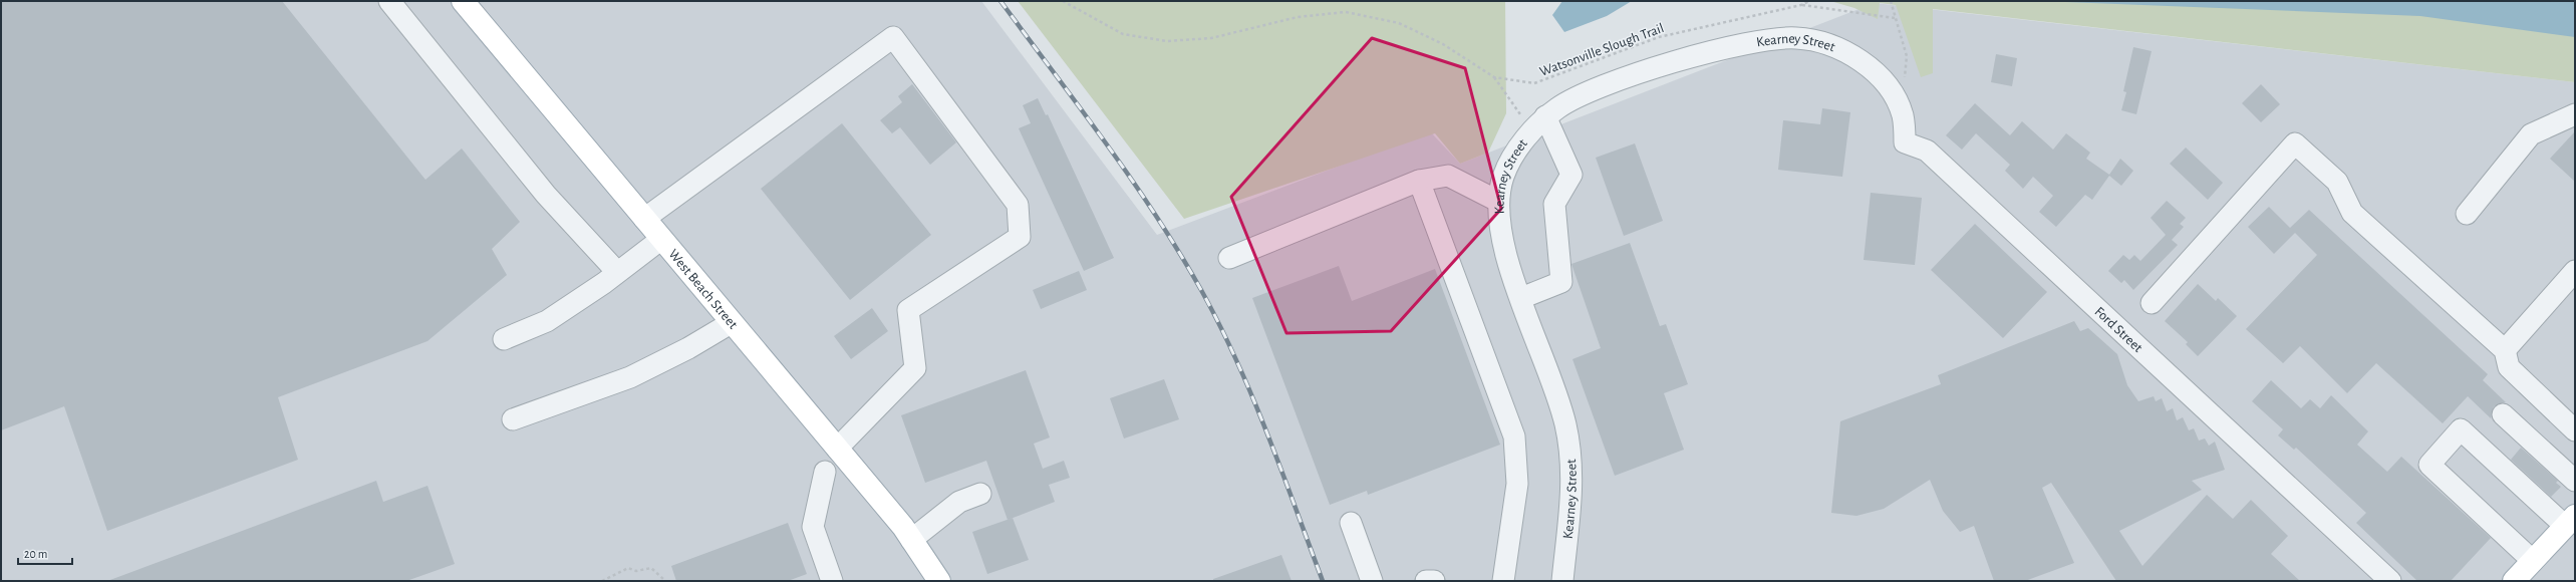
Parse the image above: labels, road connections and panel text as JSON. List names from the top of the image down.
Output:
{
  "streets": {
    "main road": ["West Beach Street"],
    "street": ["Kearney Street", "Ford Street"],
    "path": ["Watsonville Slough Trail"]
  },
  "crossings": [
    ["Kearney Street", "Ford Street"]
  ],
  "scale_bar": "20 m"
}
